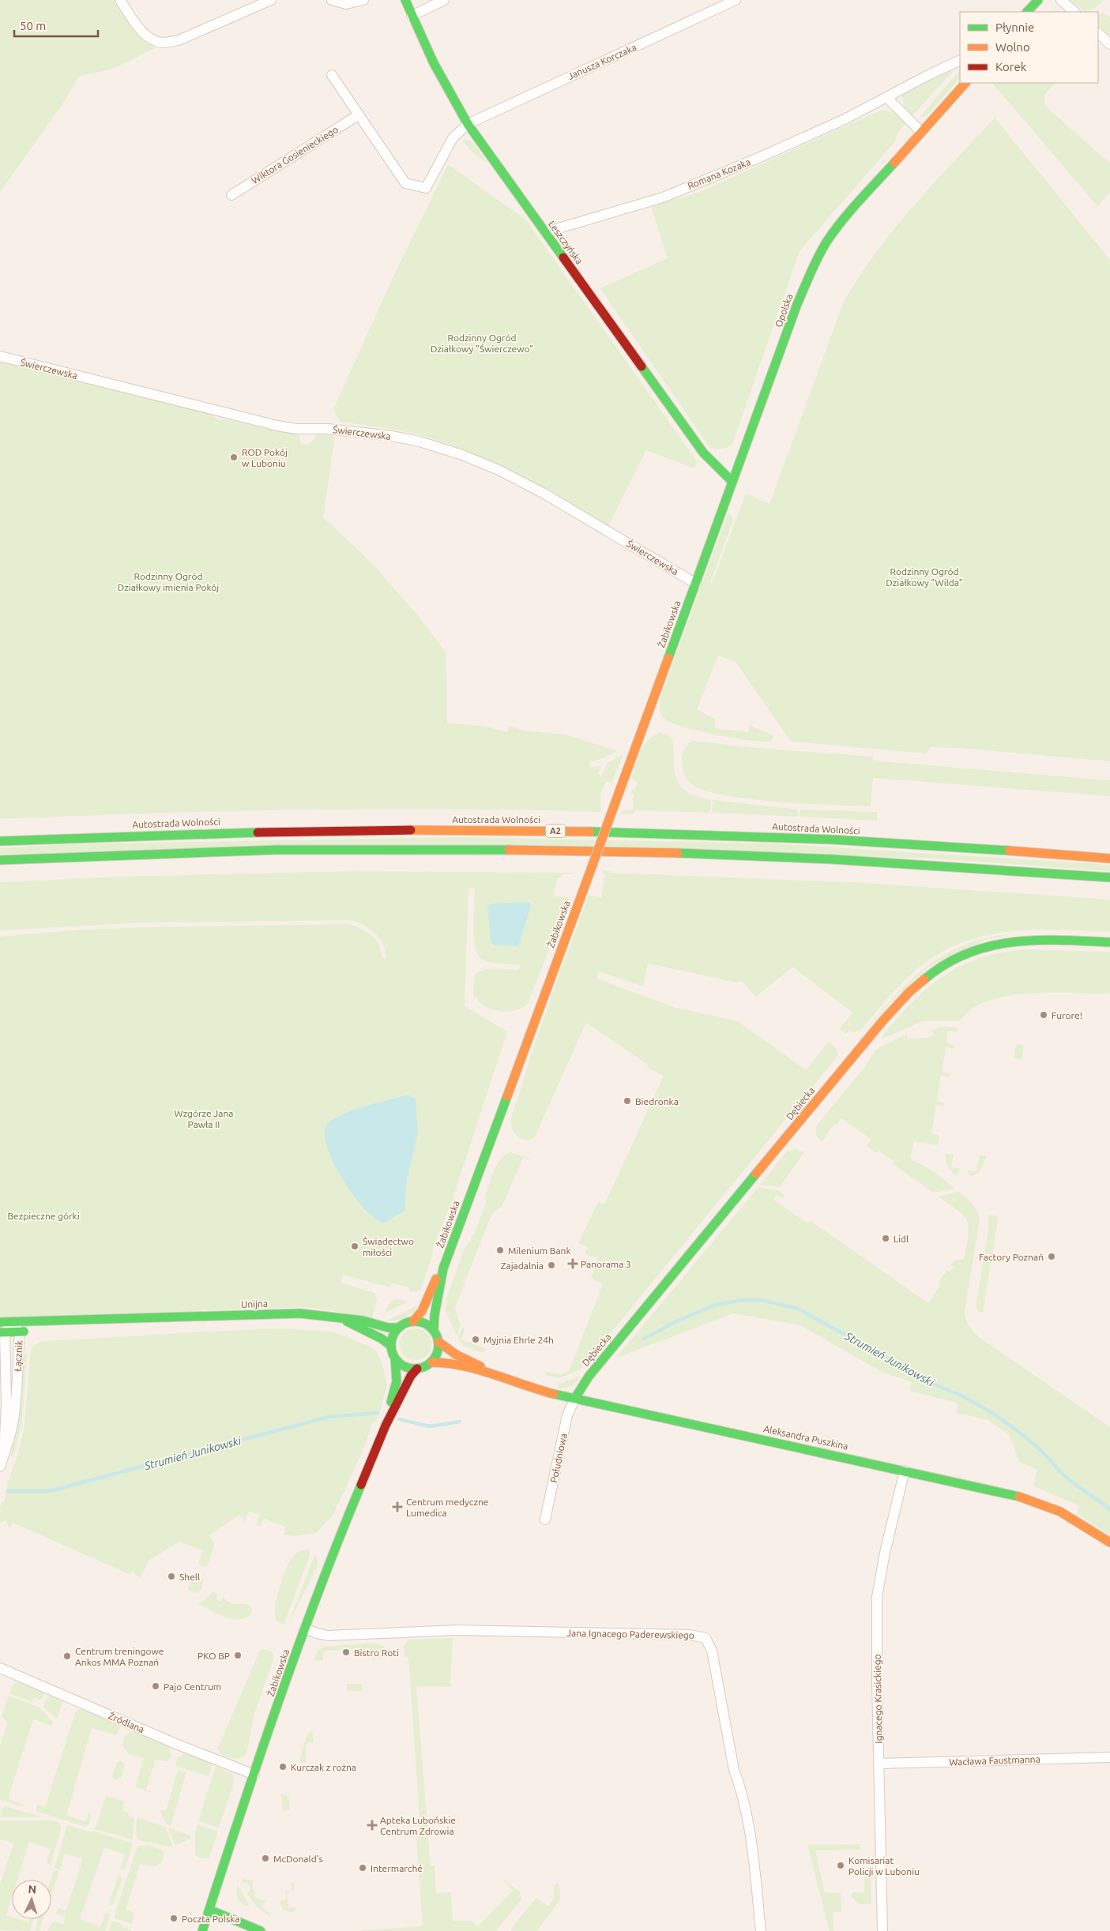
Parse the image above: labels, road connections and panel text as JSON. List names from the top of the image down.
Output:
{
  "streets": {
    "main road": [
      "Leszczyńska",
      "Opolska",
      "Żabikowska",
      "Autostrada Wolności",
      "A2",
      "Dębiecka",
      "Unijna",
      "Aleksandra Puszkina"
    ],
    "street": [
      "Janusza Korczaka",
      "Wiktora Gosienieckiego",
      "Romana Kozaka",
      "Świerczewska",
      "Łącznik",
      "Południowa",
      "Jana Ignacego Paderewskiego",
      "Ignacego Krasickiego",
      "Źródlana",
      "Wacława Faustmanna"
    ]
  },
  "crossings": [
    ["Janusza Korczaka", "Leszczyńska"],
    ["Romana Kozaka", "Leszczyńska"],
    ["Leszczyńska", "Opolska"],
    ["Opolska", "Świerczewska"],
    ["Opolska", "Żabikowska"],
    ["Świerczewska", "Żabikowska"],
    ["Żabikowska", "Unijna"],
    ["Żabikowska", "Aleksandra Puszkina"],
    ["Żabikowska", "Jana Ignacego Paderewskiego"],
    ["Żabikowska", "Źródlana"],
    ["Dębiecka", "Aleksandra Puszkina"],
    ["Dębiecka", "Południowa"],
    ["Unijna", "Łącznik"],
    ["Unijna", "Aleksandra Puszkina"],
    ["Aleksandra Puszkina", "Południowa"],
    ["Aleksandra Puszkina", "Ignacego Krasickiego"],
    ["Ignacego Krasickiego", "Wacława Faustmanna"]
  ],
  "water": ["Strumień Junikowski"],
  "parks": [
    "Rodzinny Ogród Działkowy \"Świerczewo\"",
    "Rodzinny Ogród Działkowy \"Wilda\"",
    "Rodzinny Ogród Działkowy imienia Pokój",
    "Wzgórze Jana Pawła II",
    "Bezpieczne górki"
  ],
  "places": {
    "other": [
      "ROD Pokój w Luboniu",
      "Furore!",
      "Biedronka",
      "Lidl",
      "Świadectwo miłości",
      "Milenium Bank",
      "Factory Poznań",
      "Zajadalnia",
      "Myjnia Ehrle 24h",
      "Shell",
      "Bistro Roti",
      "PKO BP",
      "Centrum treningowe Ankos MMA Poznań",
      "Pajo Centrum",
      "Kurczak z rożna",
      "McDonald's",
      "Komisariat Policji w Luboniu",
      "Intermarché",
      "Poczta Polska"
    ],
    "health": ["Panorama 3", "Centrum medyczne Lumedica", "Apteka Lubońskie Centrum Zdrowia"]
  },
  "legend": ["Płynnie", "Wolno", "Korek"],
  "scale_bar": "50 m",
  "north": "top"
}
